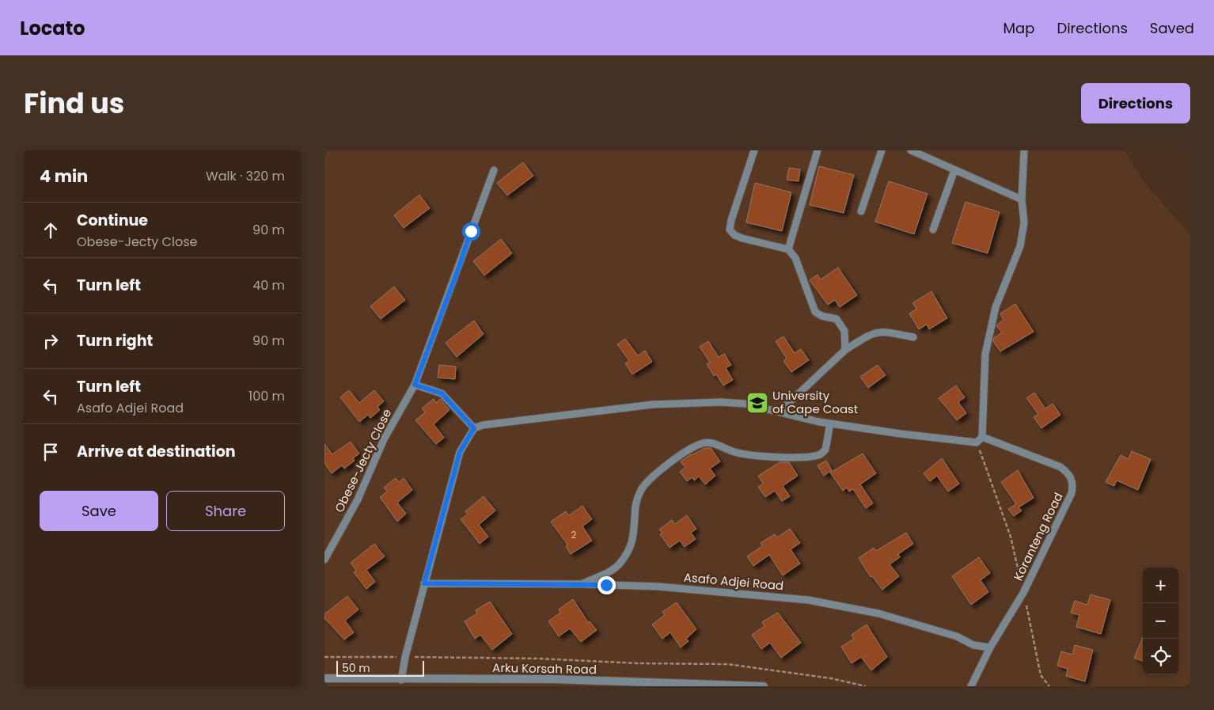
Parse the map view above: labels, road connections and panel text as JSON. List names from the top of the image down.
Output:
{
  "streets": {
    "street": ["Arku Korsah Road"],
    "lane": ["Obese-Jecty Close", "Koranteng Road", "Asafo Adjei Road"]
  },
  "crossings": [
    ["Koranteng Road", "Asafo Adjei Road"]
  ],
  "places": {
    "school or university": ["University of Cape Coast"]
  },
  "house_numbers": ["2"],
  "scale_bar": "50 m",
  "page": {
    "header": "Locato",
    "nav": ["Map", "Directions", "Saved"],
    "title": "Find us",
    "buttons": [
      "Directions",
      ["Save", "Share"]
    ],
    "heading": ["4 min", "Walk · 320 m"],
    "list": [
      ["Continue", "Obese-Jecty Close", "90 m"],
      ["Turn left", "40 m"],
      ["Turn right", "90 m"],
      ["Turn left", "Asafo Adjei Road", "100 m"],
      "Arrive at destination"
    ],
    "map_buttons": ["+", "−"],
    "scale": "50 m"
  }
}
